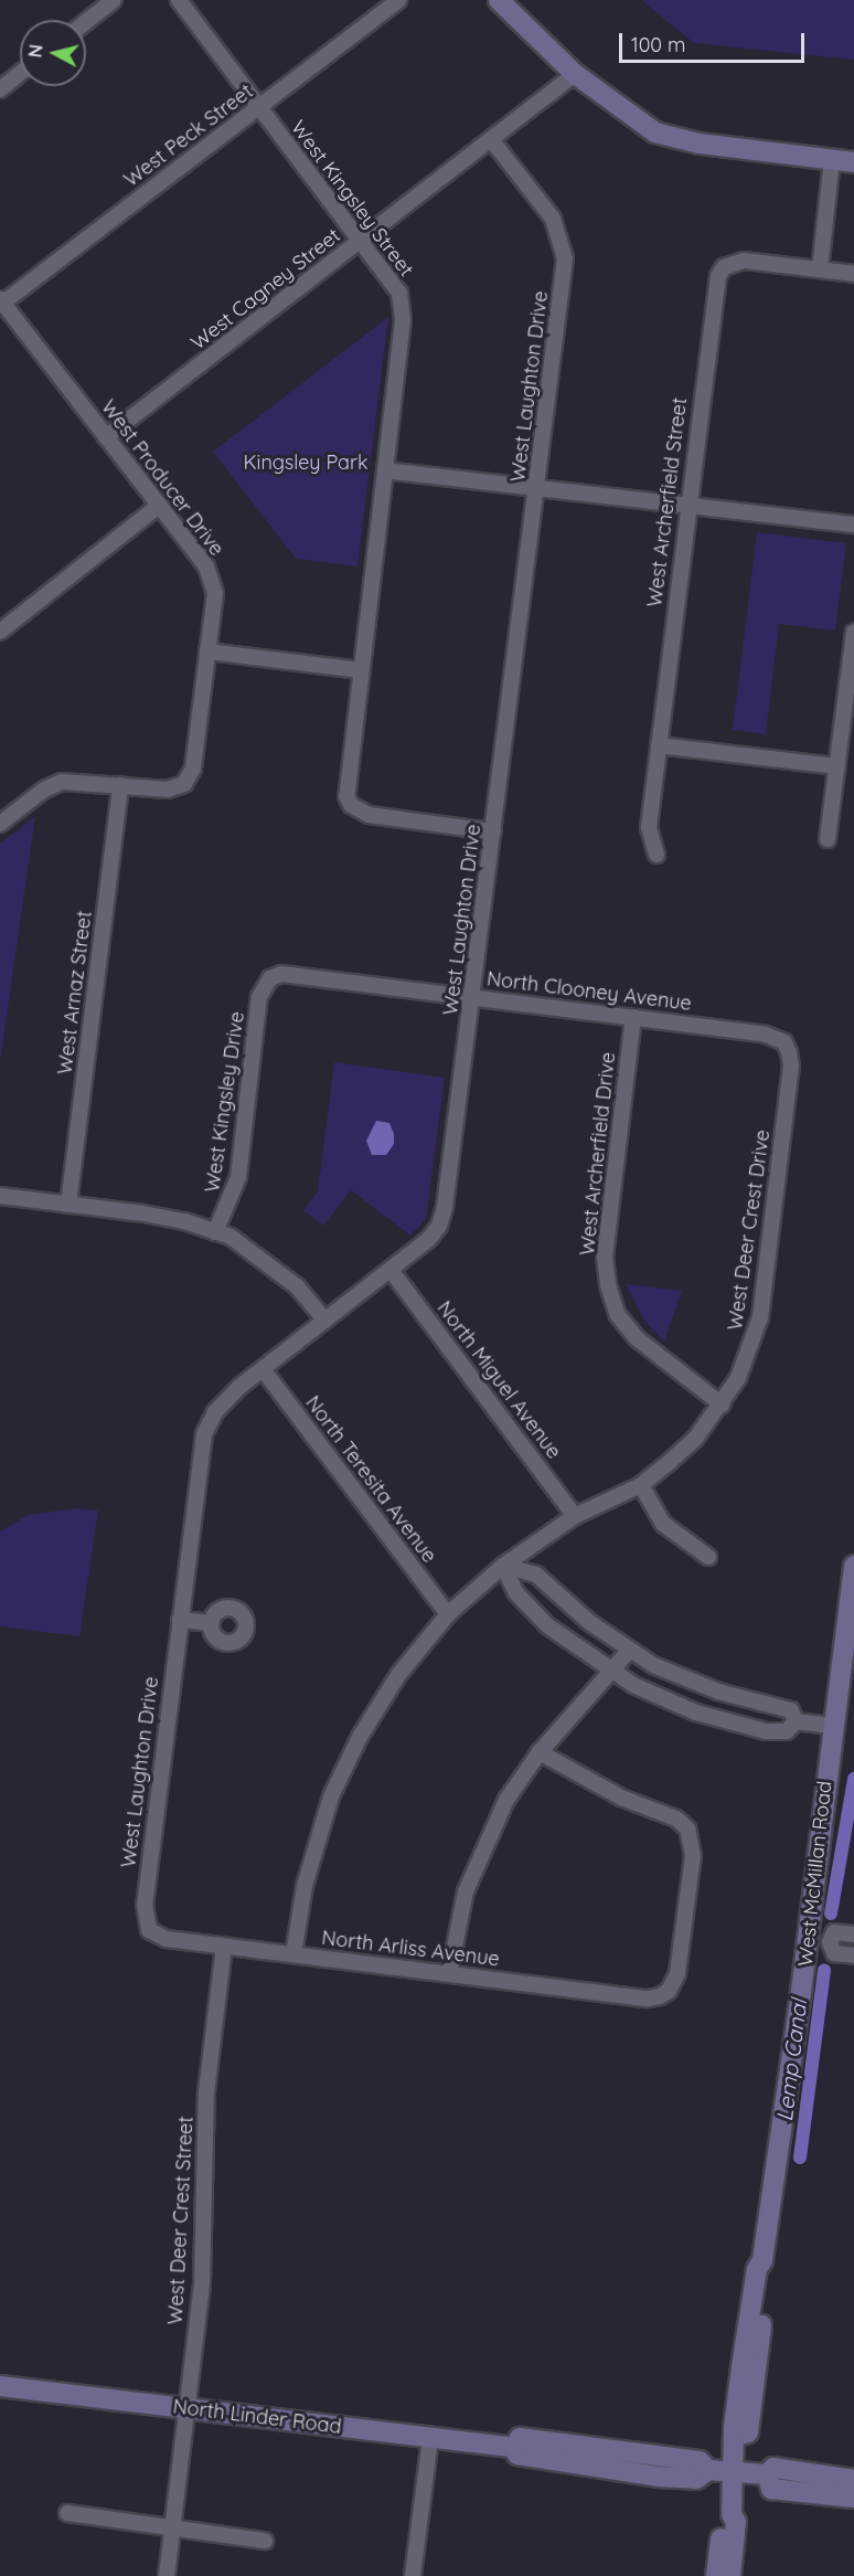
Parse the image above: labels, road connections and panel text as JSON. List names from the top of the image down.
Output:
{
  "streets": {
    "main road": ["West McMillan Road", "North Linder Road"],
    "street": [
      "West Peck Street",
      "West Kingsley Street",
      "West Cagney Street",
      "West Laughton Drive",
      "West Producer Drive",
      "West Archerfield Street",
      "North Clooney Avenue",
      "West Arnaz Street",
      "West Kingsley Drive",
      "West Archerfield Drive",
      "West Deer Crest Drive",
      "North Miguel Avenue",
      "North Teresita Avenue",
      "North Arliss Avenue",
      "West Deer Crest Street"
    ]
  },
  "crossings": [
    ["West Peck Street", "West Kingsley Street"],
    ["West Peck Street", "West Producer Drive"],
    ["West Kingsley Street", "West Cagney Street"],
    ["West Kingsley Street", "West Laughton Drive"],
    ["West Cagney Street", "West Laughton Drive"],
    ["West Cagney Street", "West Producer Drive"],
    ["West Laughton Drive", "North Clooney Avenue"],
    ["West Laughton Drive", "North Miguel Avenue"],
    ["West Laughton Drive", "North Teresita Avenue"],
    ["West Laughton Drive", "North Arliss Avenue"],
    ["West Producer Drive", "West Arnaz Street"],
    ["North Clooney Avenue", "West Kingsley Drive"],
    ["North Clooney Avenue", "West Archerfield Drive"],
    ["North Clooney Avenue", "West Deer Crest Drive"],
    ["West Archerfield Drive", "West Deer Crest Drive"],
    ["West Deer Crest Drive", "North Miguel Avenue"],
    ["West Deer Crest Drive", "North Teresita Avenue"],
    ["West Deer Crest Drive", "North Arliss Avenue"],
    ["West McMillan Road", "North Linder Road"],
    ["North Arliss Avenue", "West Deer Crest Street"],
    ["West Deer Crest Street", "North Linder Road"]
  ],
  "water": ["Lemp Canal"],
  "parks": ["Kingsley Park"],
  "scale_bar": "100 m",
  "north": "left"
}
